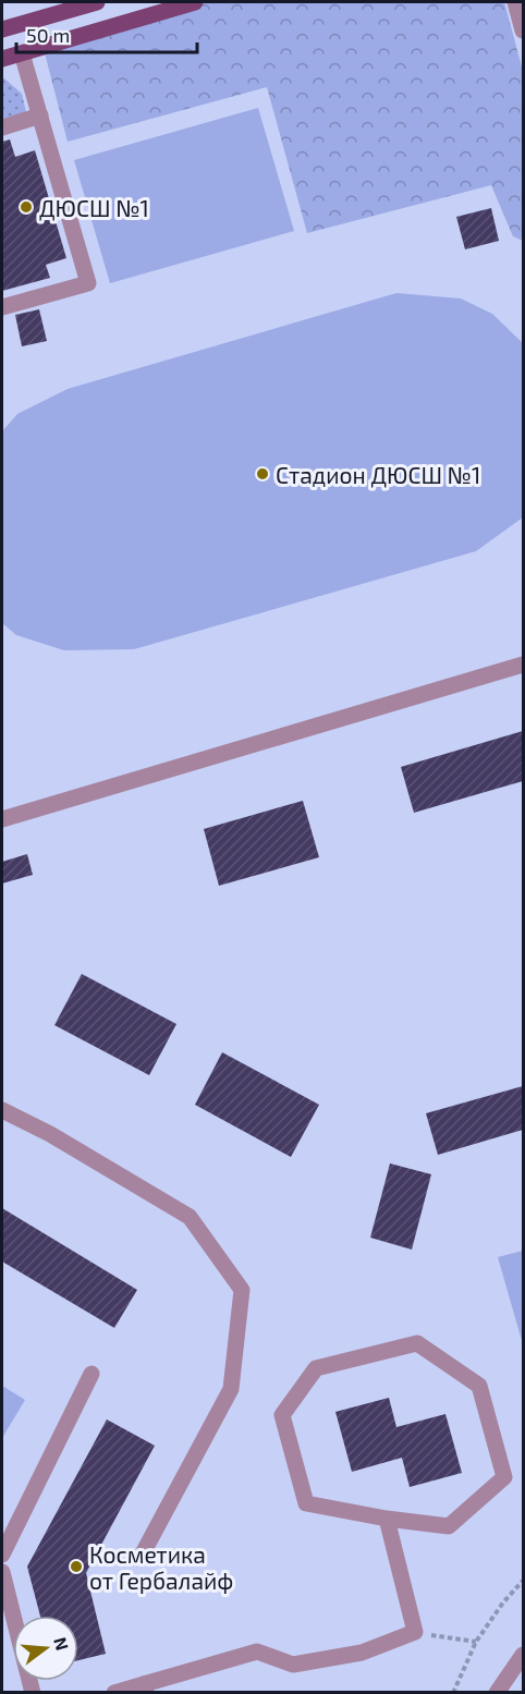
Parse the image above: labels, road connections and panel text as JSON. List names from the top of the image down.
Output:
{
  "places": ["ДЮСШ №1", "Стадион ДЮСШ №1", "Косметика от Гербалайф"],
  "scale_bar": "50 m",
  "north": "right"
}
